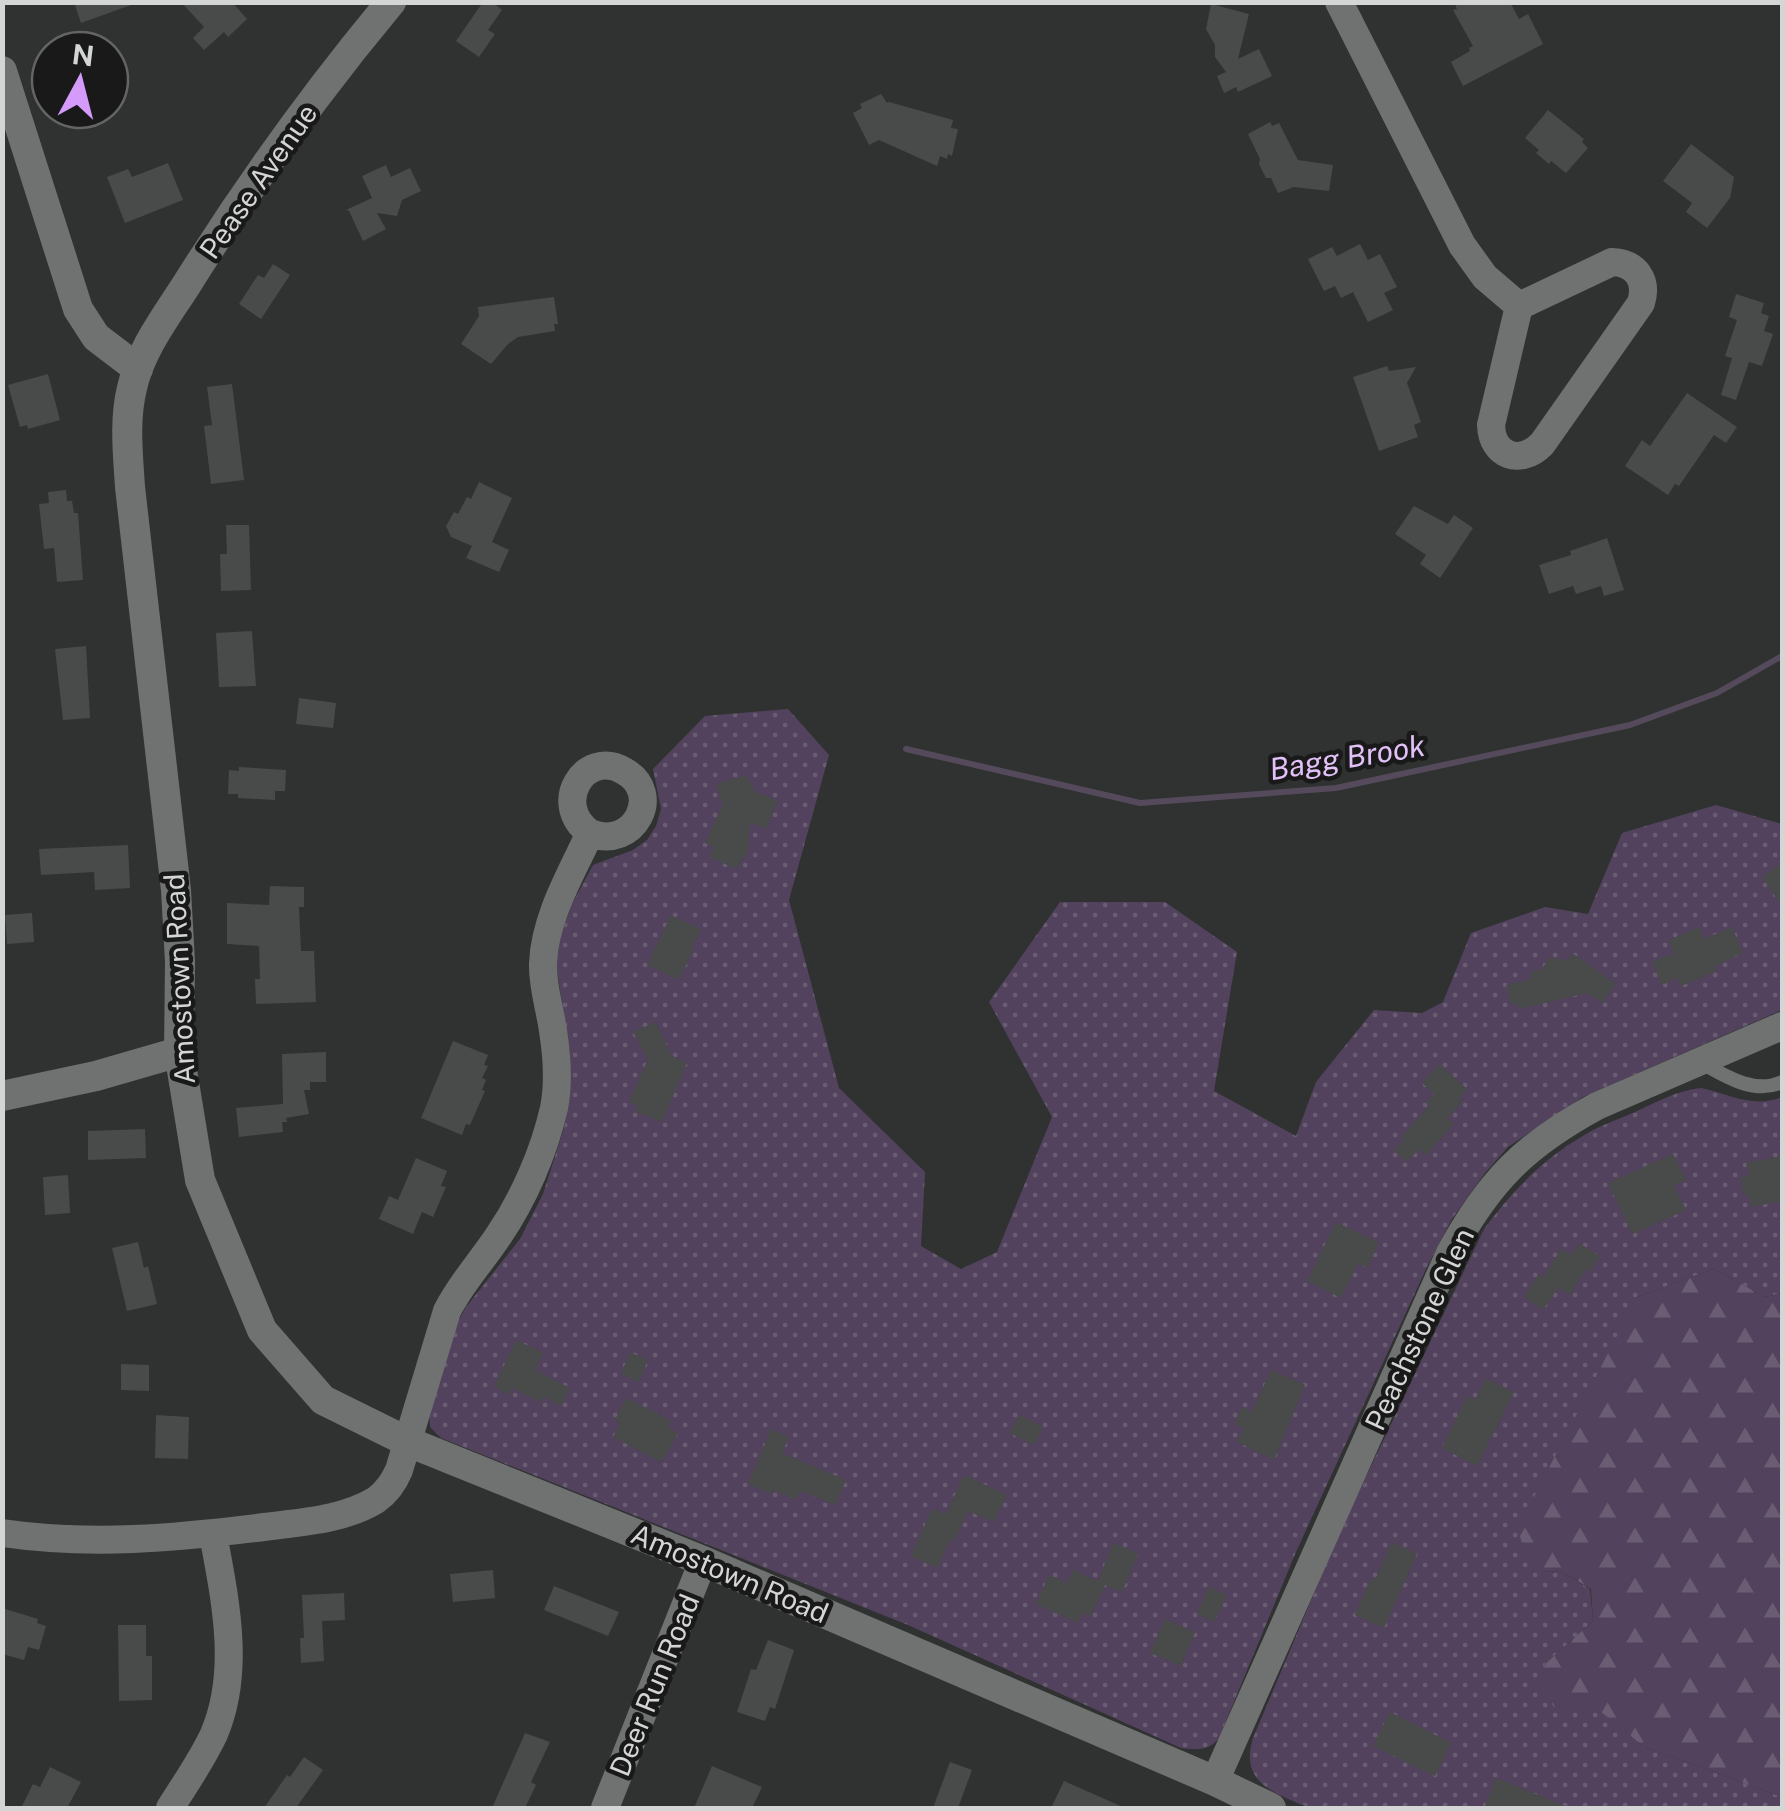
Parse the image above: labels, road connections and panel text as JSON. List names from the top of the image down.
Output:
{
  "streets": {
    "street": [
      "Pease Avenue",
      "Amostown Road",
      "Peachstone Glen",
      "Deer Run Road"
    ]
  },
  "crossings": [
    ["Pease Avenue", "Amostown Road"],
    ["Amostown Road", "Peachstone Glen"],
    ["Amostown Road", "Deer Run Road"]
  ],
  "water": ["Bagg Brook"],
  "north": "top"
}
